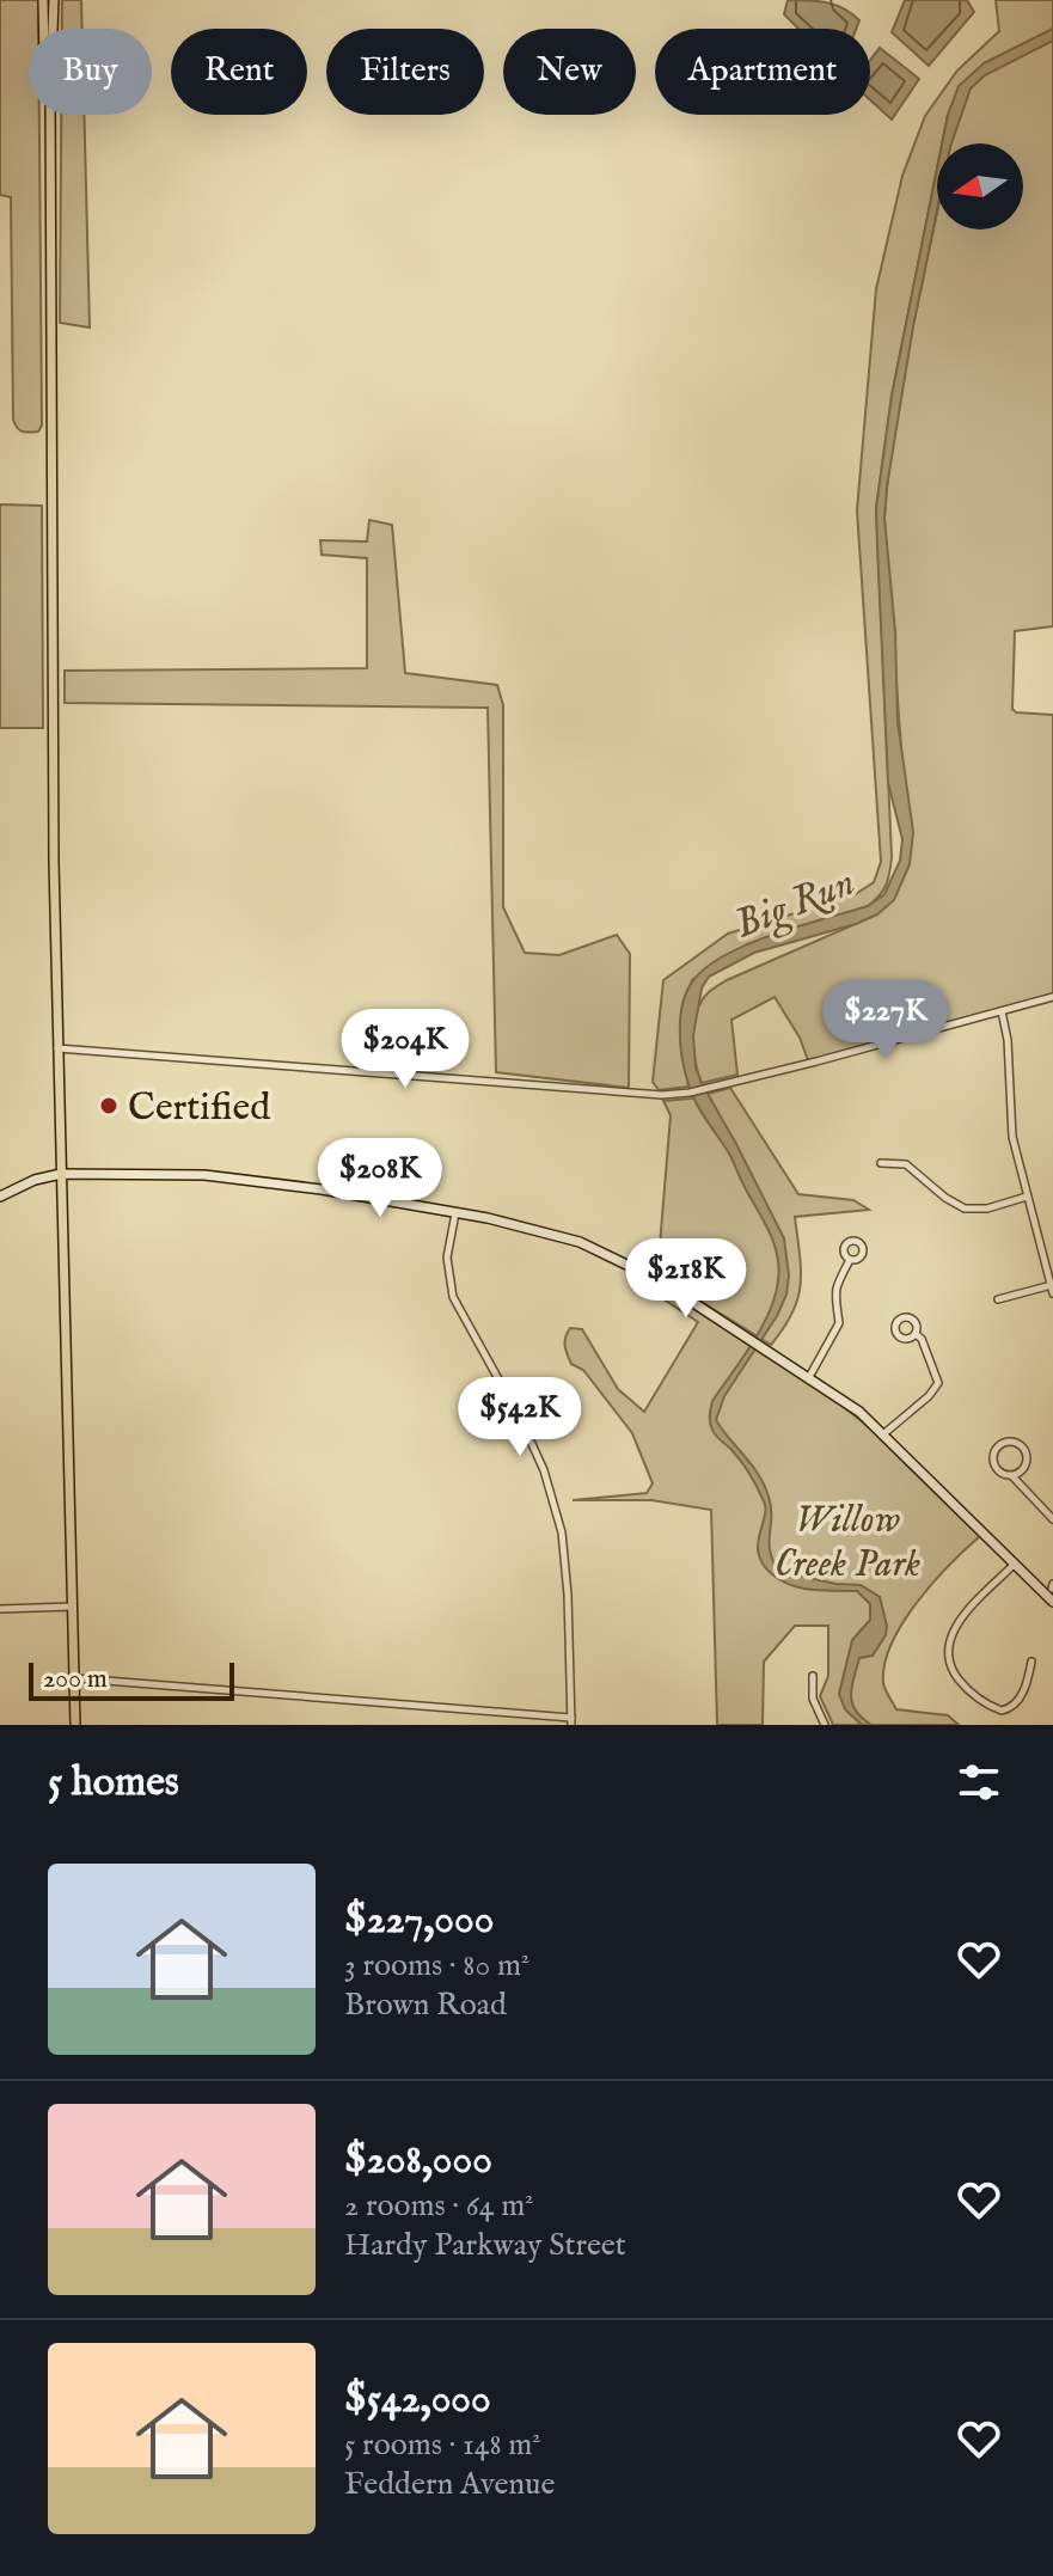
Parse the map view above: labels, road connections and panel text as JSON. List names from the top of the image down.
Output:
{
  "water": ["Big Run"],
  "parks": ["Willow Creek Park"],
  "places": ["Certified"],
  "scale_bar": "200 m",
  "north": "left",
  "page": {
    "chip": [
      "Buy",
      "Rent",
      "Filters",
      "New",
      "Apartment"
    ],
    "price": [
      "$227K",
      "$204K",
      "$208K",
      "$218K",
      "$542K"
    ],
    "scale": "200 m",
    "heading": "5 homes",
    "list": [
      {
        "name": "$227,000",
        "note": "3 rooms · 80 m² · Brown Road"
      },
      {
        "name": "$208,000",
        "note": "2 rooms · 64 m² · Hardy Parkway Street"
      },
      {
        "name": "$542,000",
        "note": "5 rooms · 148 m² · Feddern Avenue"
      }
    ]
  }
}
